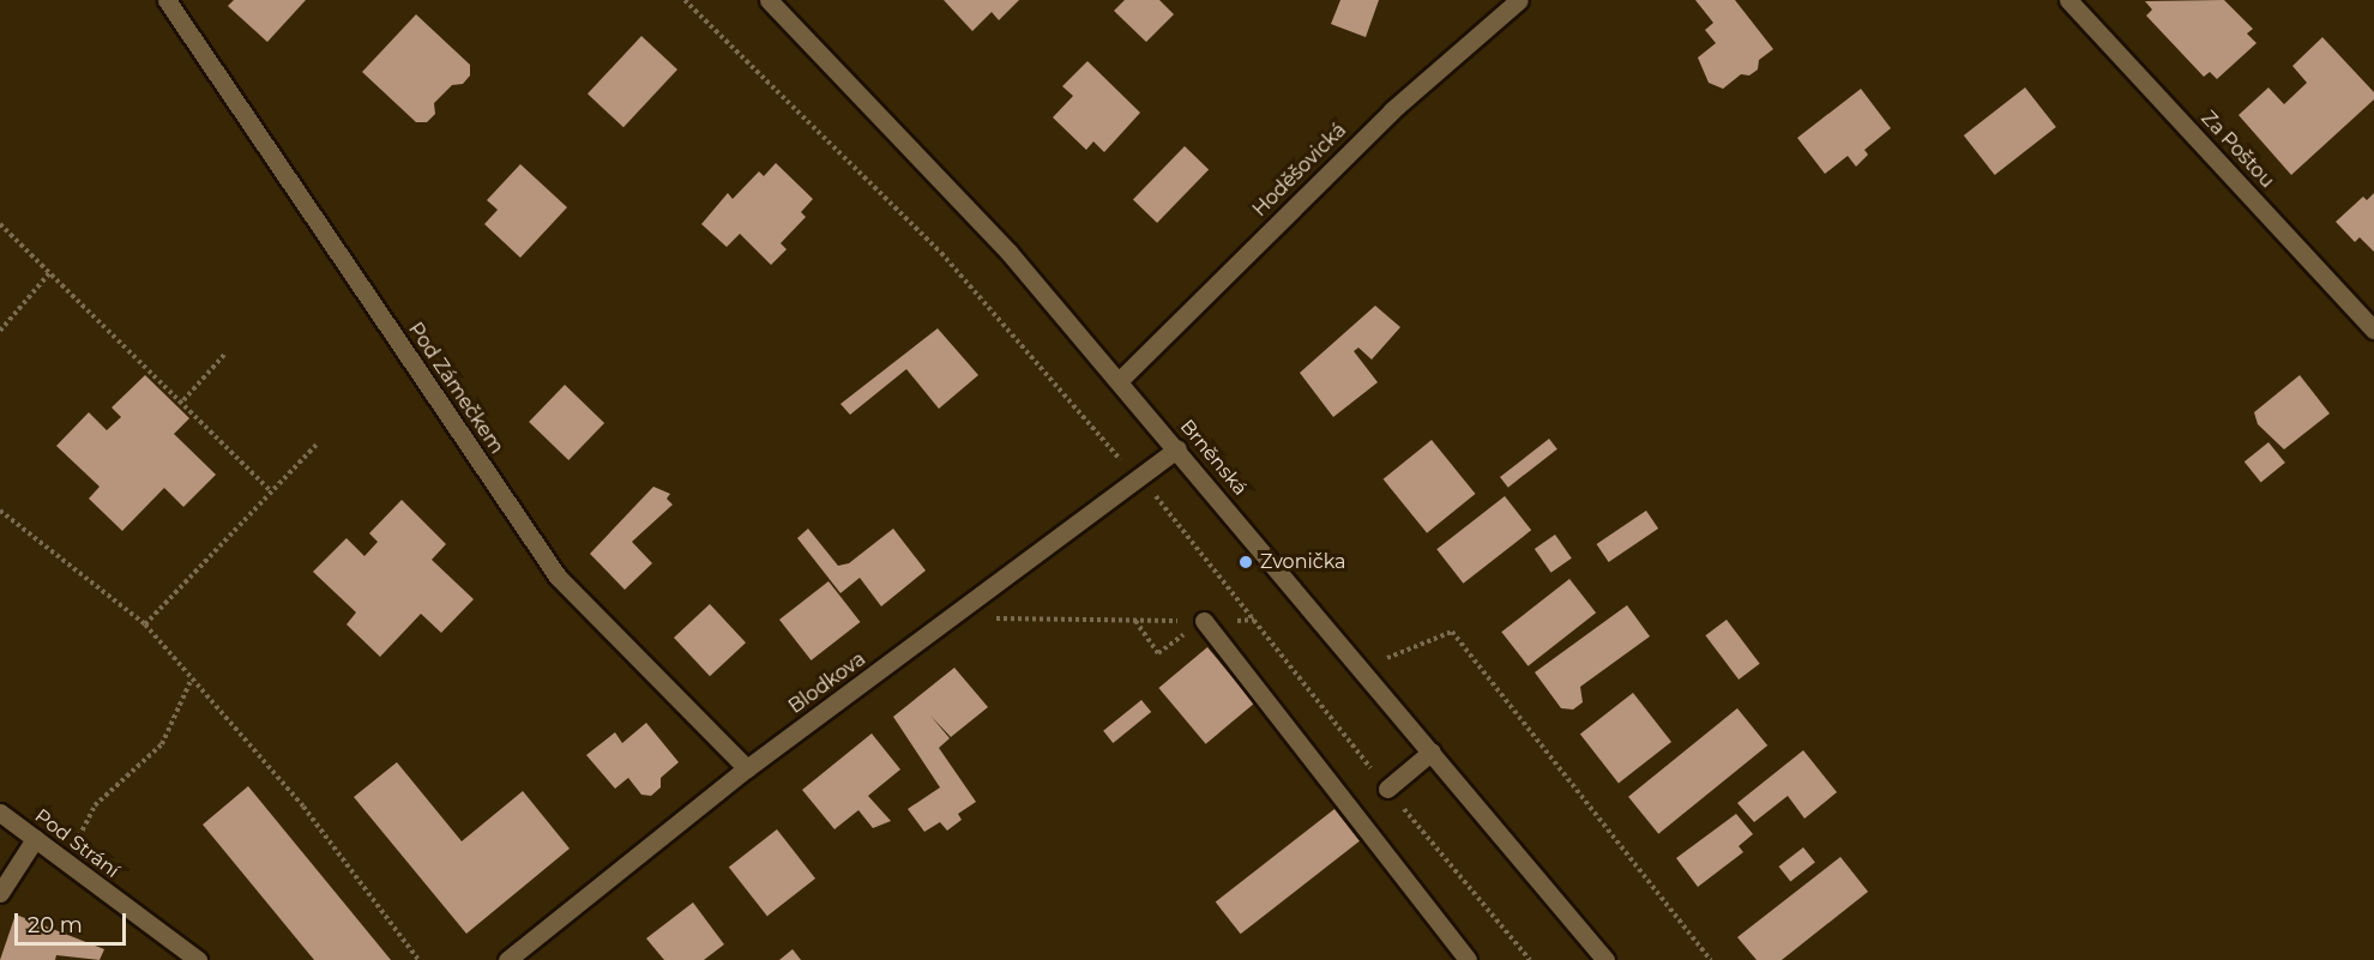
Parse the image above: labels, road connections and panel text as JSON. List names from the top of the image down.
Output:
{
  "streets": {
    "street": [
      "Za Poštou",
      "Hoděšovická",
      "Pod Zámečkem",
      "Brněnská",
      "Blodkova",
      "Pod Strání"
    ]
  },
  "crossings": [
    ["Hoděšovická", "Brněnská"],
    ["Pod Zámečkem", "Blodkova"],
    ["Brněnská", "Blodkova"]
  ],
  "places": ["Zvonička"],
  "scale_bar": "20 m"
}
